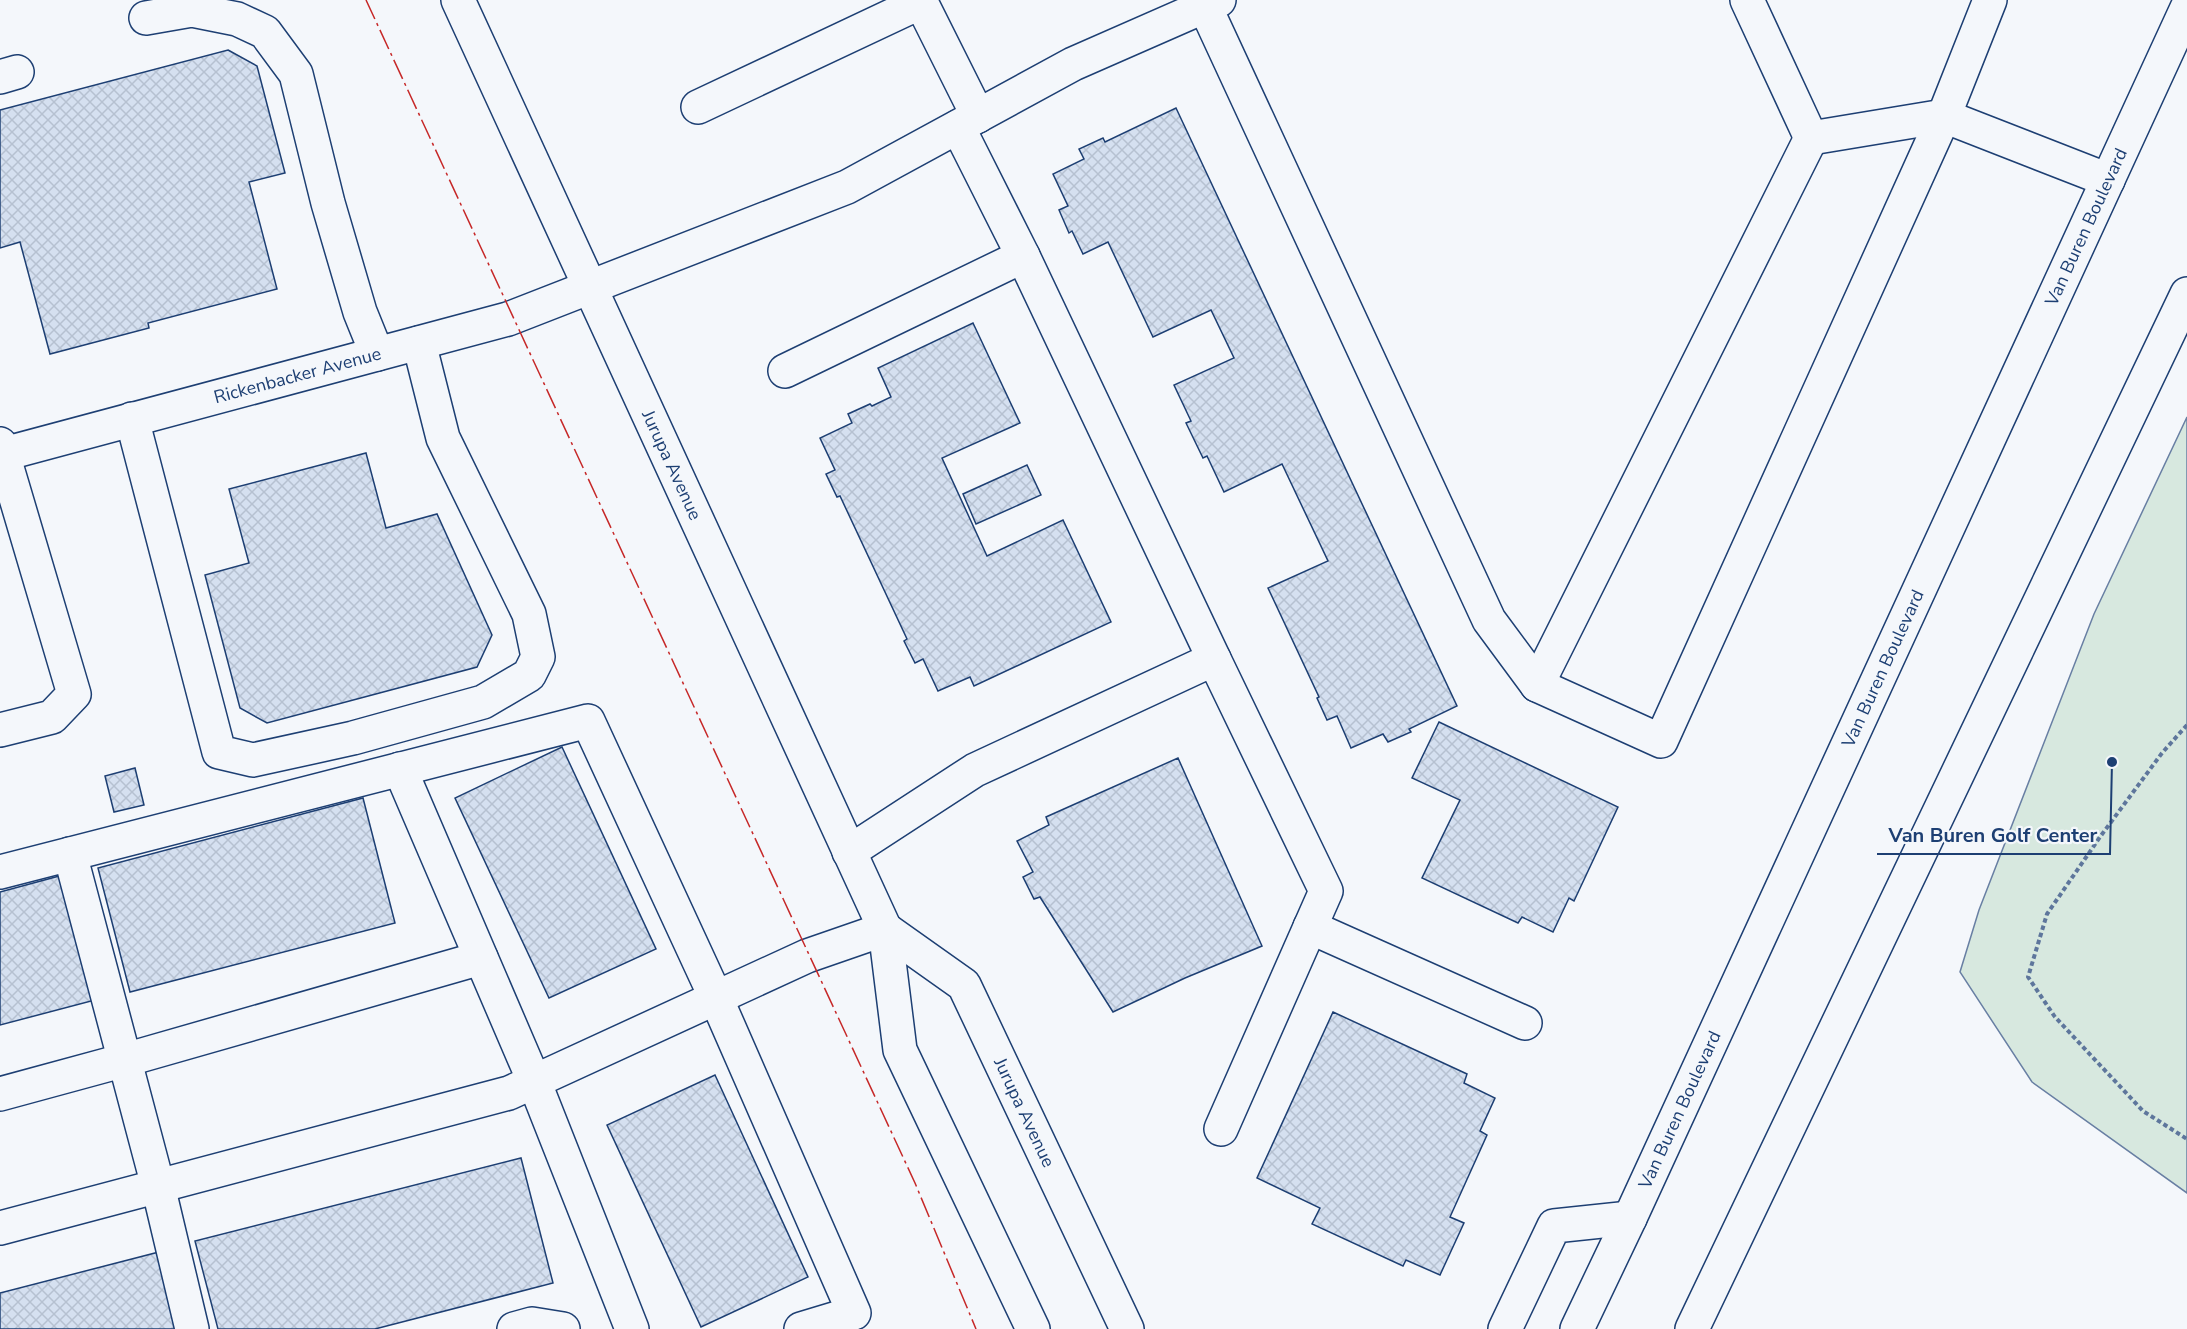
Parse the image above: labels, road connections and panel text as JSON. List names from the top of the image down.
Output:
{
  "streets": {
    "main road": ["Van Buren Boulevard", "Rickenbacker Avenue", "Jurupa Avenue"]
  },
  "crossings": [
    ["Rickenbacker Avenue", "Jurupa Avenue"]
  ],
  "places": ["Van Buren Golf Center"]
}
